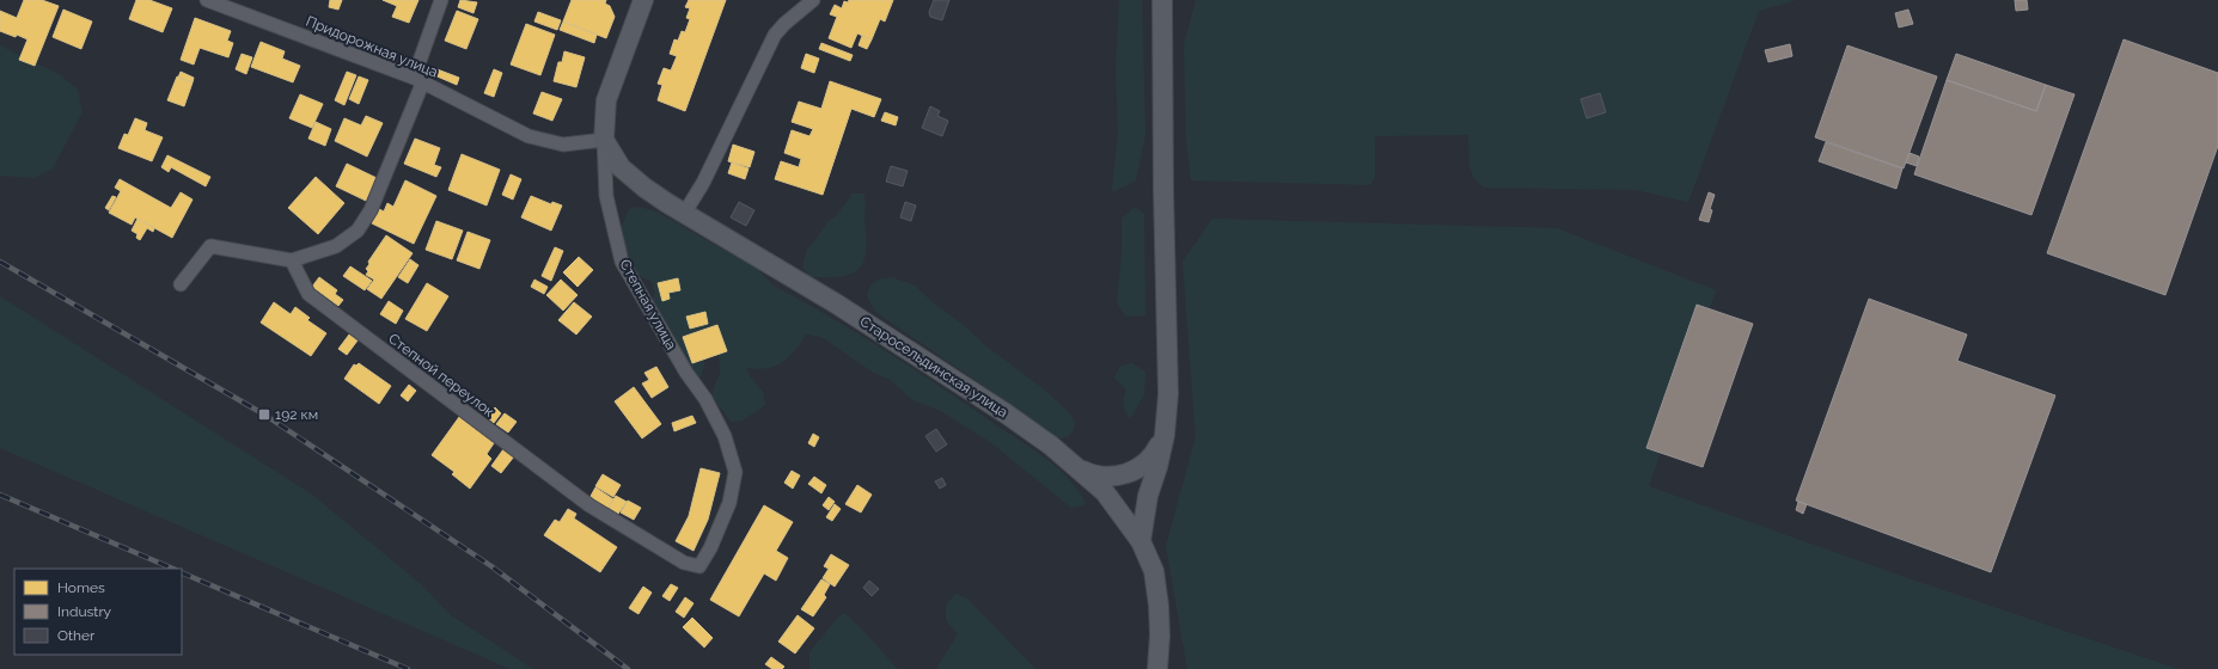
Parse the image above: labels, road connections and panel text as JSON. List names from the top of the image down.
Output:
{
  "streets": {
    "street": [
      "Придорожная улица",
      "Степная улица",
      "Старосельдинская улица",
      "Степной переулок"
    ]
  },
  "crossings": [
    ["Придорожная улица", "Степная улица"],
    ["Придорожная улица", "Старосельдинская улица"],
    ["Степная улица", "Старосельдинская улица"],
    ["Степная улица", "Степной переулок"]
  ],
  "places": {
    "transit": ["192 км"]
  },
  "legend": ["Homes", "Industry", "Other"]
}
